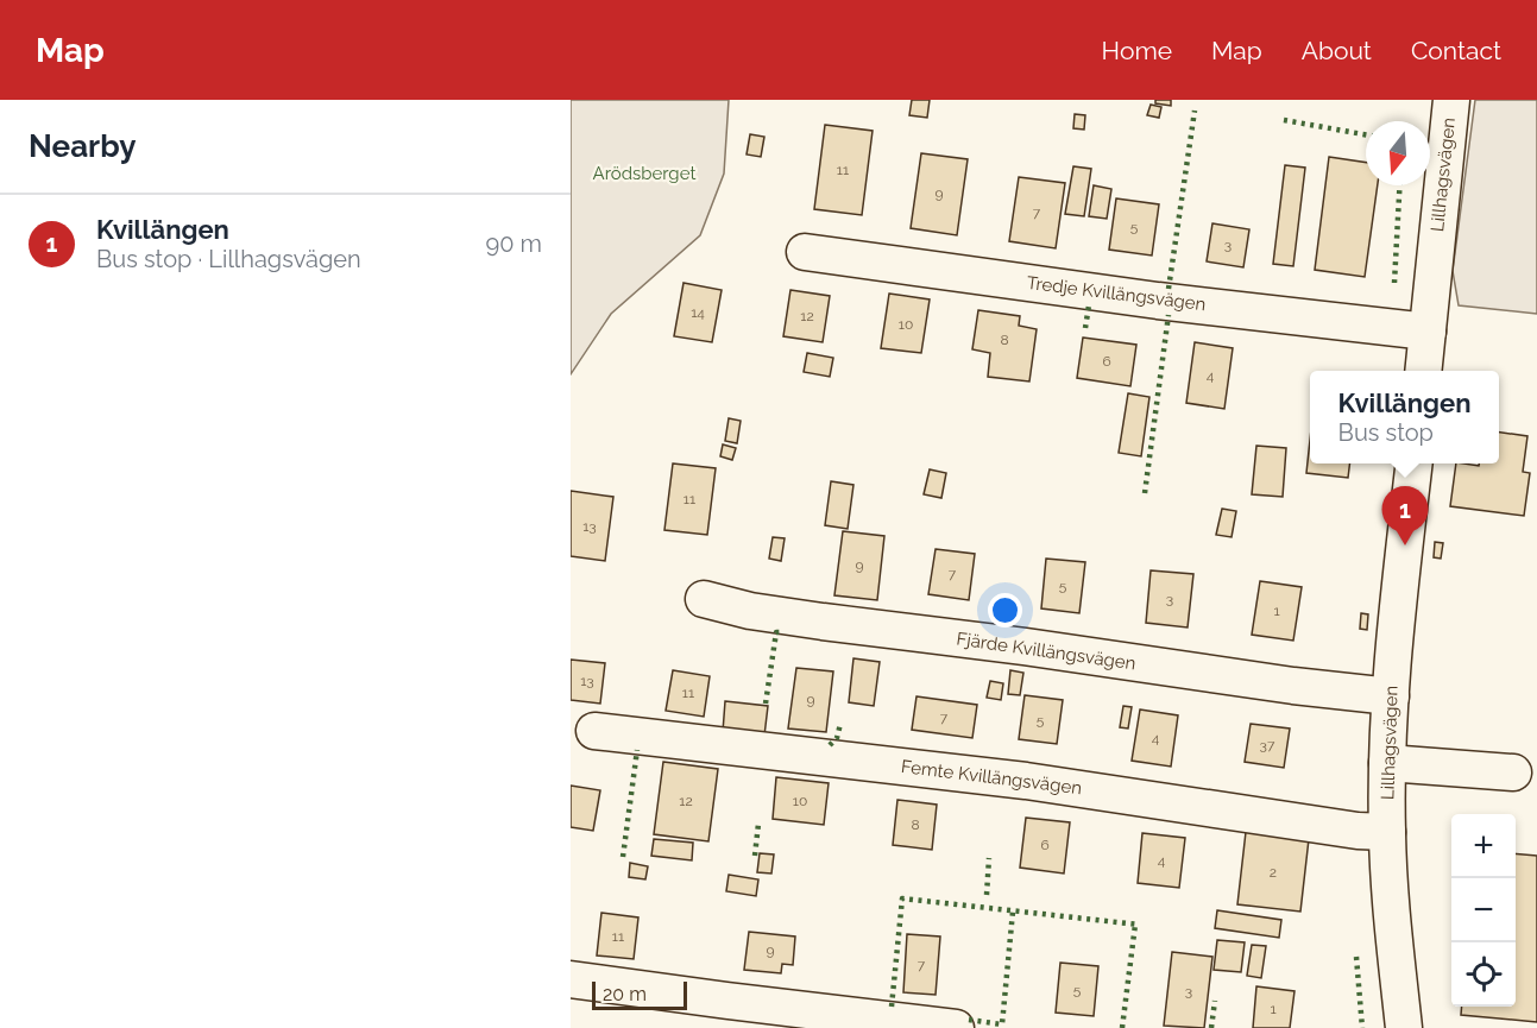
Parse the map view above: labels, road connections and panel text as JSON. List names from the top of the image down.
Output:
{
  "streets": {
    "street": [
      "Lillhagsvägen",
      "Tredje Kvillängsvägen",
      "Fjärde Kvillängsvägen",
      "Femte Kvillängsvägen"
    ]
  },
  "crossings": [
    ["Lillhagsvägen", "Tredje Kvillängsvägen"],
    ["Lillhagsvägen", "Fjärde Kvillängsvägen"],
    ["Lillhagsvägen", "Femte Kvillängsvägen"]
  ],
  "parks": ["Arödsberget"],
  "house_numbers": [
    "11",
    "9",
    "7",
    "5",
    "3",
    "14",
    "12",
    "10",
    "8",
    "6",
    "4",
    "11",
    "13",
    "9",
    "7",
    "5",
    "3",
    "1",
    "13",
    "11",
    "9",
    "7",
    "5",
    "4",
    "37",
    "12",
    "10",
    "8",
    "6",
    "4",
    "2",
    "11",
    "9",
    "7",
    "5",
    "3",
    "1"
  ],
  "scale_bar": "20 m",
  "north": "bottom",
  "page": {
    "header": "Map",
    "nav": [
      "Home",
      "Map",
      "About",
      "Contact"
    ],
    "heading": "Nearby",
    "list": [
      {
        "mark": "1",
        "name": "Kvillängen",
        "note": "Bus stop · Lillhagsvägen",
        "value": "90 m"
      }
    ],
    "popup": ["Kvillängen", "Bus stop"],
    "pins": "1",
    "map_buttons": ["+", "−"],
    "scale": "20 m"
  }
}
